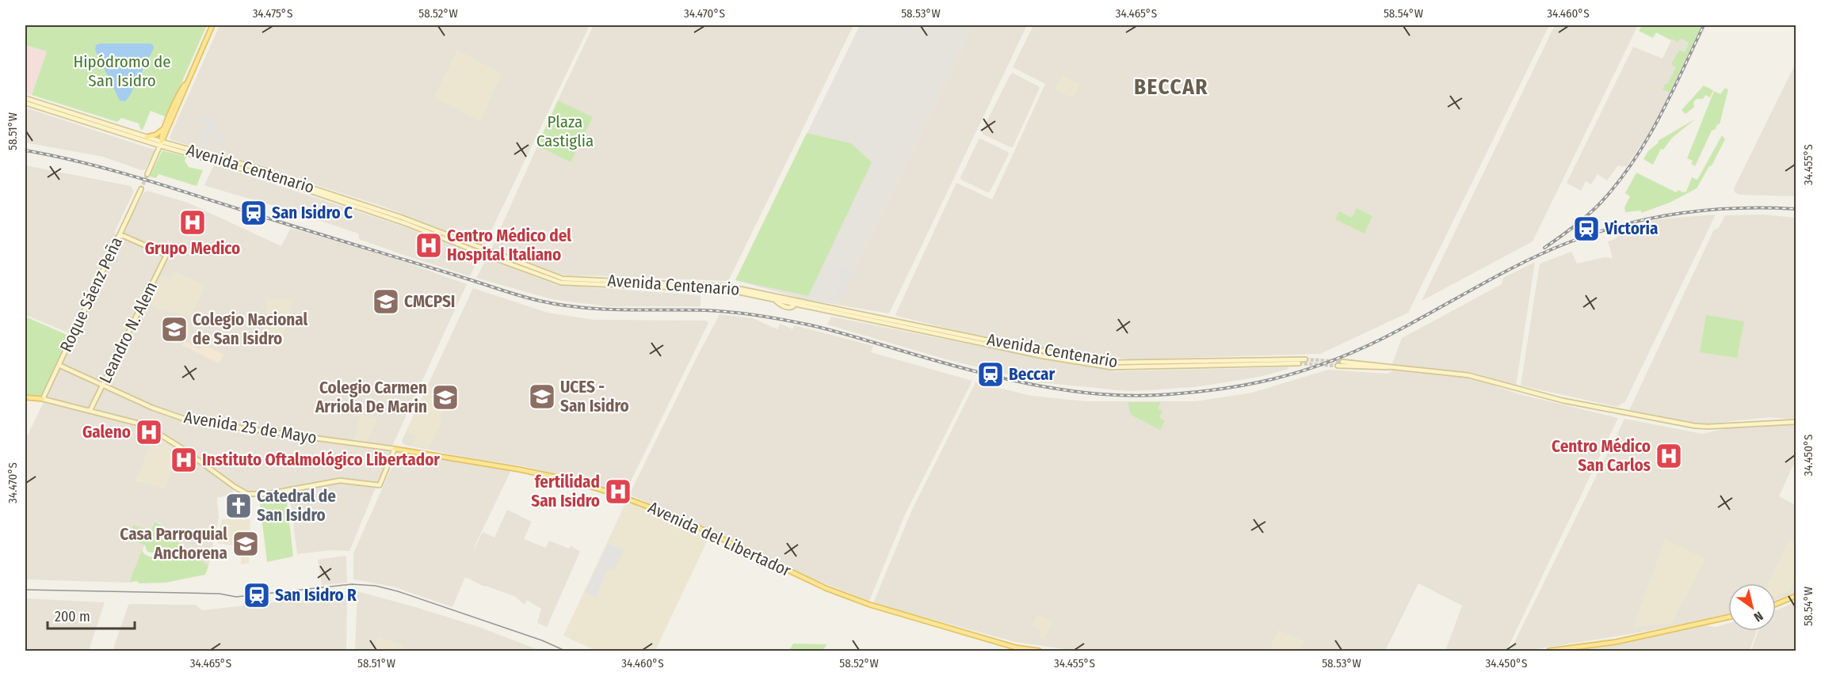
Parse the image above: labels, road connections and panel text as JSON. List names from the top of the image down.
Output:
{
  "streets": {
    "main road": [
      "Avenida Centenario",
      "Roque Sáenz Peña",
      "Leandro N. Alem",
      "Avenida 25 de Mayo",
      "Avenida del Libertador"
    ]
  },
  "crossings": [
    ["Roque Sáenz Peña", "Avenida 25 de Mayo"],
    ["Leandro N. Alem", "Avenida 25 de Mayo"],
    ["Avenida 25 de Mayo", "Avenida del Libertador"]
  ],
  "districts": ["BECCAR"],
  "parks": ["Hipódromo de San Isidro", "Plaza Castiglia"],
  "places": {
    "station": [
      "San Isidro C",
      "Victoria",
      "Beccar",
      "San Isidro R"
    ],
    "hospital": [
      "Grupo Medico",
      "Centro Médico del Hospital Italiano",
      "Galeno",
      "Centro Médico San Carlos",
      "Instituto Oftalmológico Libertador",
      "fertilidad San Isidro"
    ],
    "school or university": [
      "CMCPSI",
      "Colegio Nacional de San Isidro",
      "UCES - San Isidro",
      "Colegio Carmen Arriola De Marin",
      "Casa Parroquial Anchorena"
    ],
    "church": ["Catedral de San Isidro"]
  },
  "scale_bar": "200 m",
  "north": "bottom right",
  "coordinates": [
    "34.475°S",
    "58.52°W",
    "34.470°S",
    "58.53°W",
    "34.465°S",
    "58.54°W",
    "34.460°S",
    "58.51°W",
    "34.455°S",
    "34.450°S"
  ]
}
